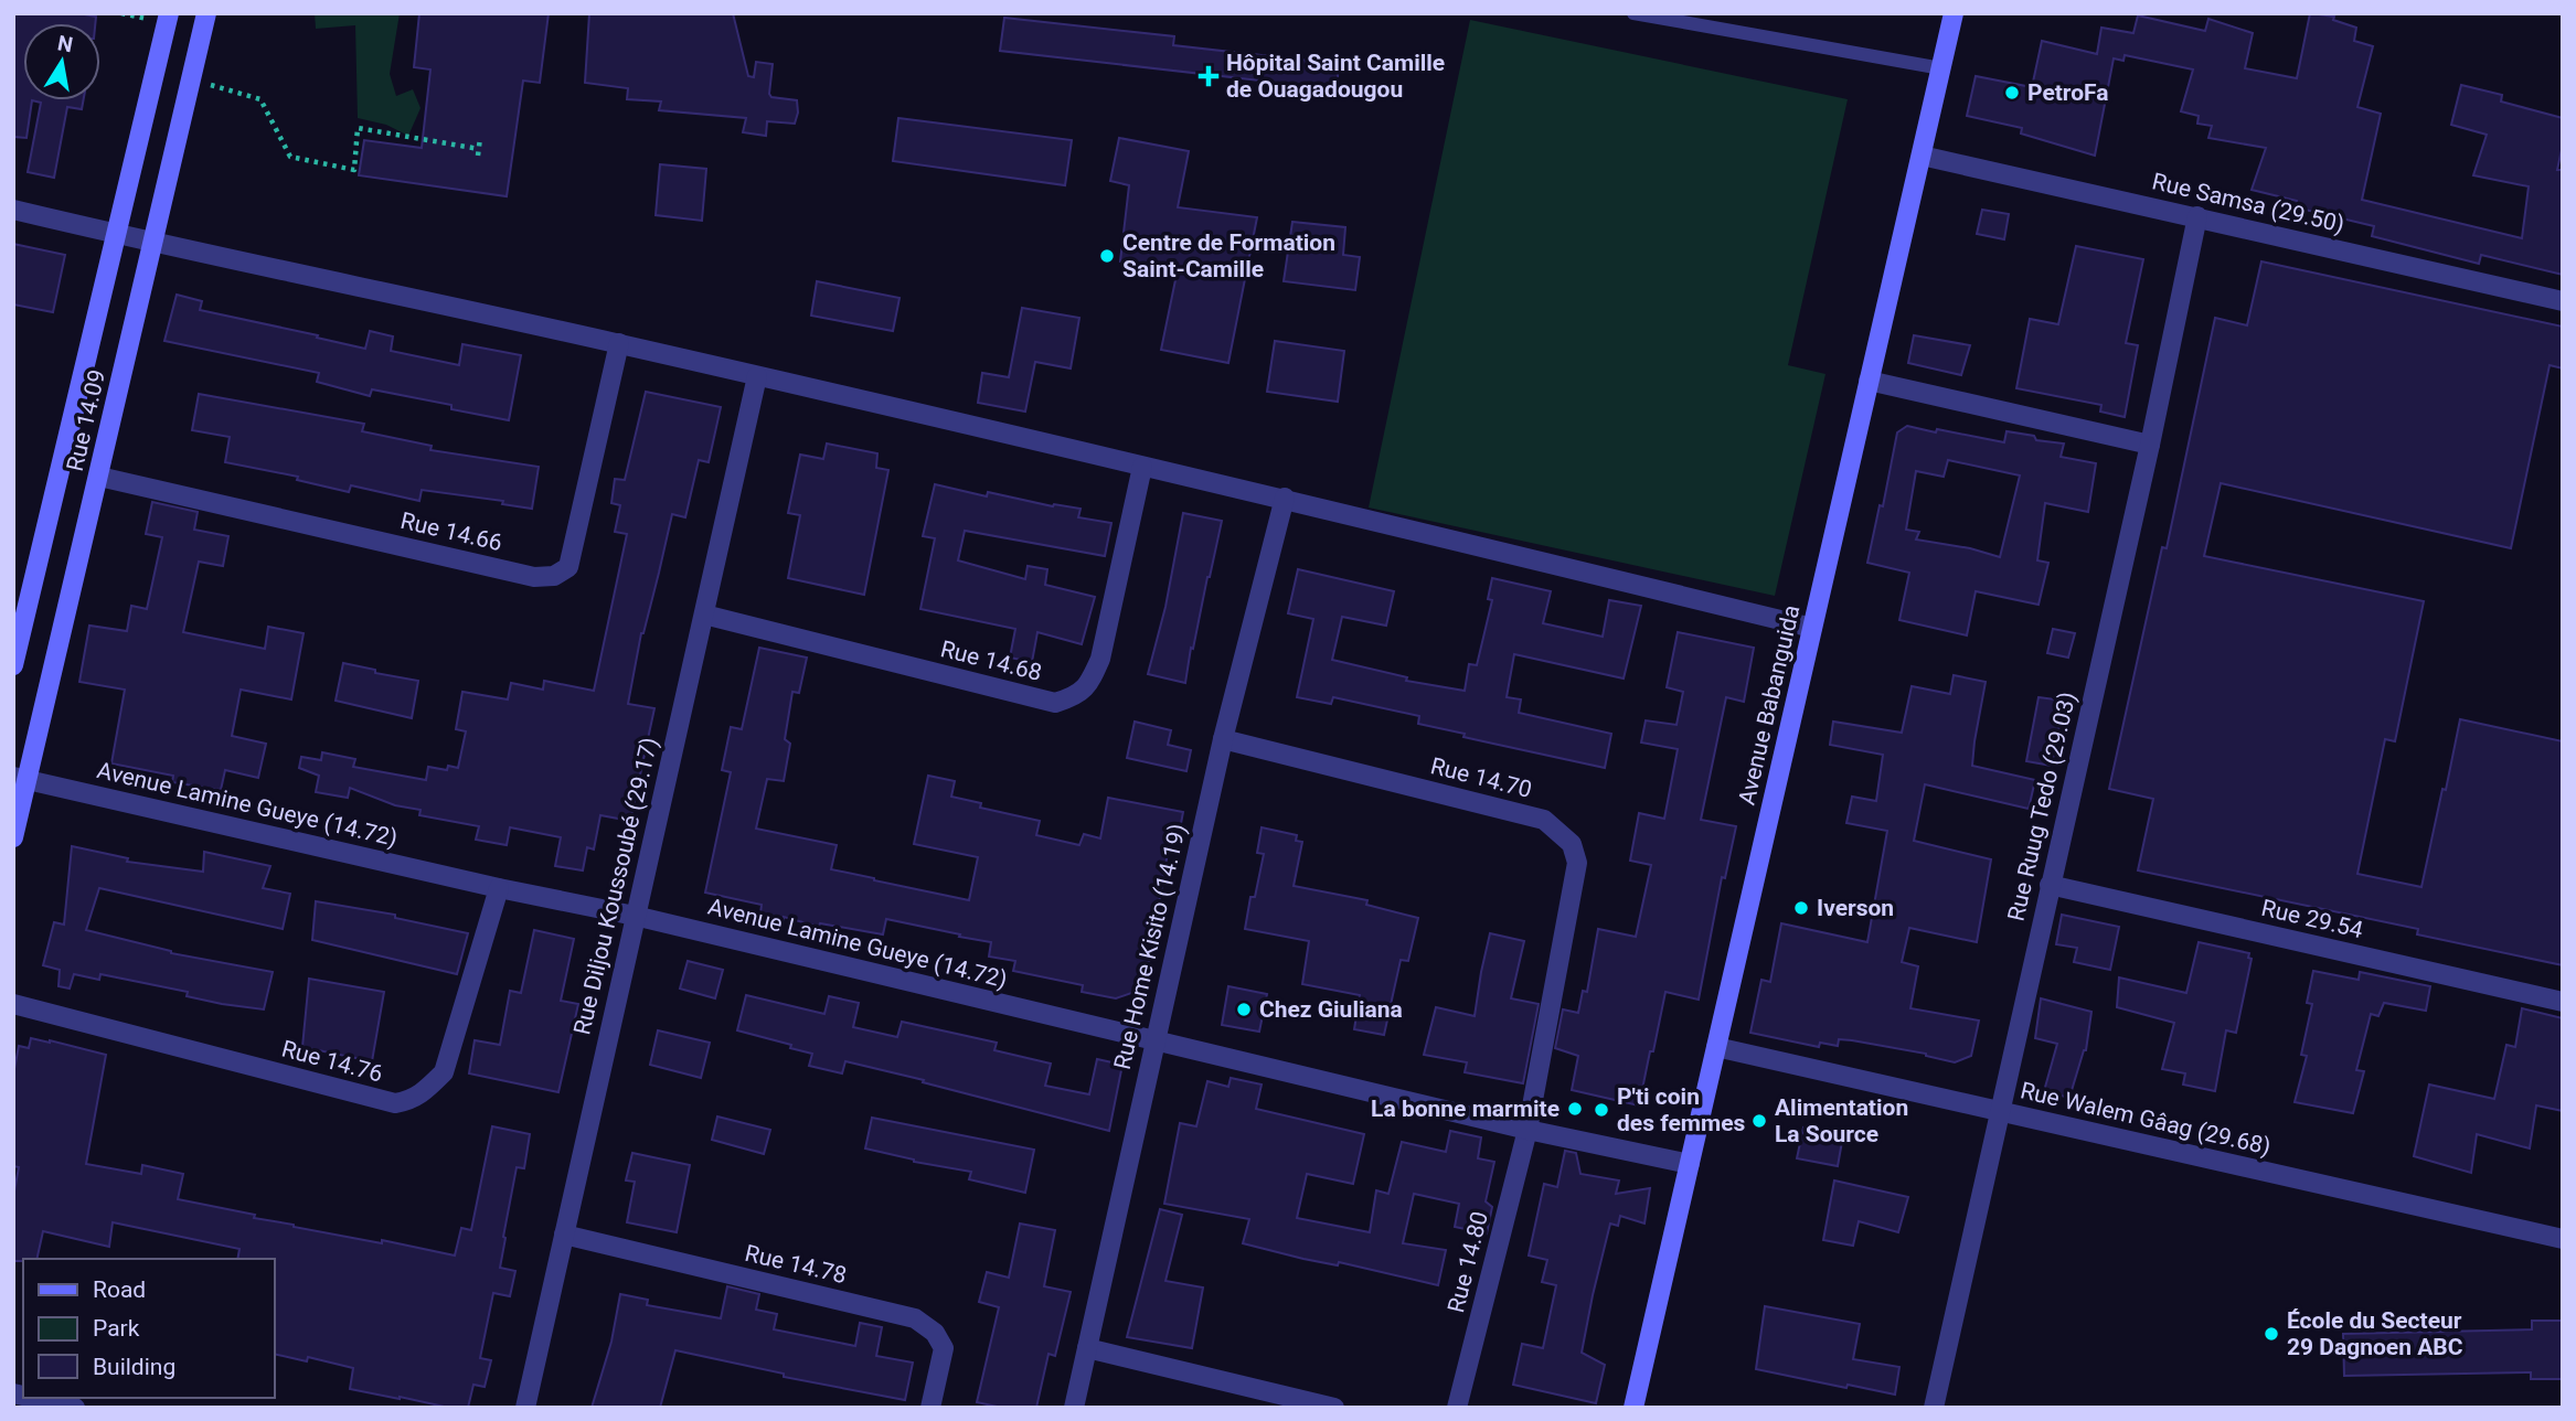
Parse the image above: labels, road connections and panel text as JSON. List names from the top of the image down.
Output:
{
  "streets": {
    "street": [
      "Rue Samsa (29.50)",
      "Rue 14.09",
      "Rue 14.66",
      "Rue 14.68",
      "Avenue Babanguida",
      "Rue 14.70",
      "Avenue Lamine Gueye (14.72)",
      "Rue Ruug Tedo (29.03)",
      "Rue Diljou Koussoubé (29.17)",
      "Rue 29.54",
      "Rue Home Kisito (14.19)",
      "Rue 14.76",
      "Rue Walem Gâag (29.68)",
      "Rue 14.80",
      "Rue 14.78"
    ]
  },
  "crossings": [
    ["Rue Samsa (29.50)", "Avenue Babanguida"],
    ["Rue Samsa (29.50)", "Rue Ruug Tedo (29.03)"],
    ["Rue 14.09", "Rue 14.66"],
    ["Rue 14.09", "Avenue Lamine Gueye (14.72)"],
    ["Rue 14.68", "Rue Diljou Koussoubé (29.17)"],
    ["Avenue Babanguida", "Avenue Lamine Gueye (14.72)"],
    ["Avenue Babanguida", "Rue Walem Gâag (29.68)"],
    ["Rue 14.70", "Avenue Lamine Gueye (14.72)"],
    ["Rue 14.70", "Rue Home Kisito (14.19)"],
    ["Rue 14.70", "Rue 14.80"],
    ["Avenue Lamine Gueye (14.72)", "Rue Diljou Koussoubé (29.17)"],
    ["Avenue Lamine Gueye (14.72)", "Rue Home Kisito (14.19)"],
    ["Avenue Lamine Gueye (14.72)", "Rue 14.76"],
    ["Avenue Lamine Gueye (14.72)", "Rue 14.80"],
    ["Rue Ruug Tedo (29.03)", "Rue 29.54"],
    ["Rue Ruug Tedo (29.03)", "Rue Walem Gâag (29.68)"],
    ["Rue Diljou Koussoubé (29.17)", "Rue 14.78"]
  ],
  "places": {
    "health": ["Hôpital Saint Camille de Ouagadougou"],
    "other": [
      "PetroFa",
      "Centre de Formation Saint-Camille",
      "Iverson",
      "Chez Giuliana",
      "La bonne marmite",
      "P'ti coin des femmes",
      "Alimentation La Source",
      "École du Secteur 29 Dagnoen ABC"
    ]
  },
  "legend": ["Road", "Park", "Building"],
  "north": "top"
}
